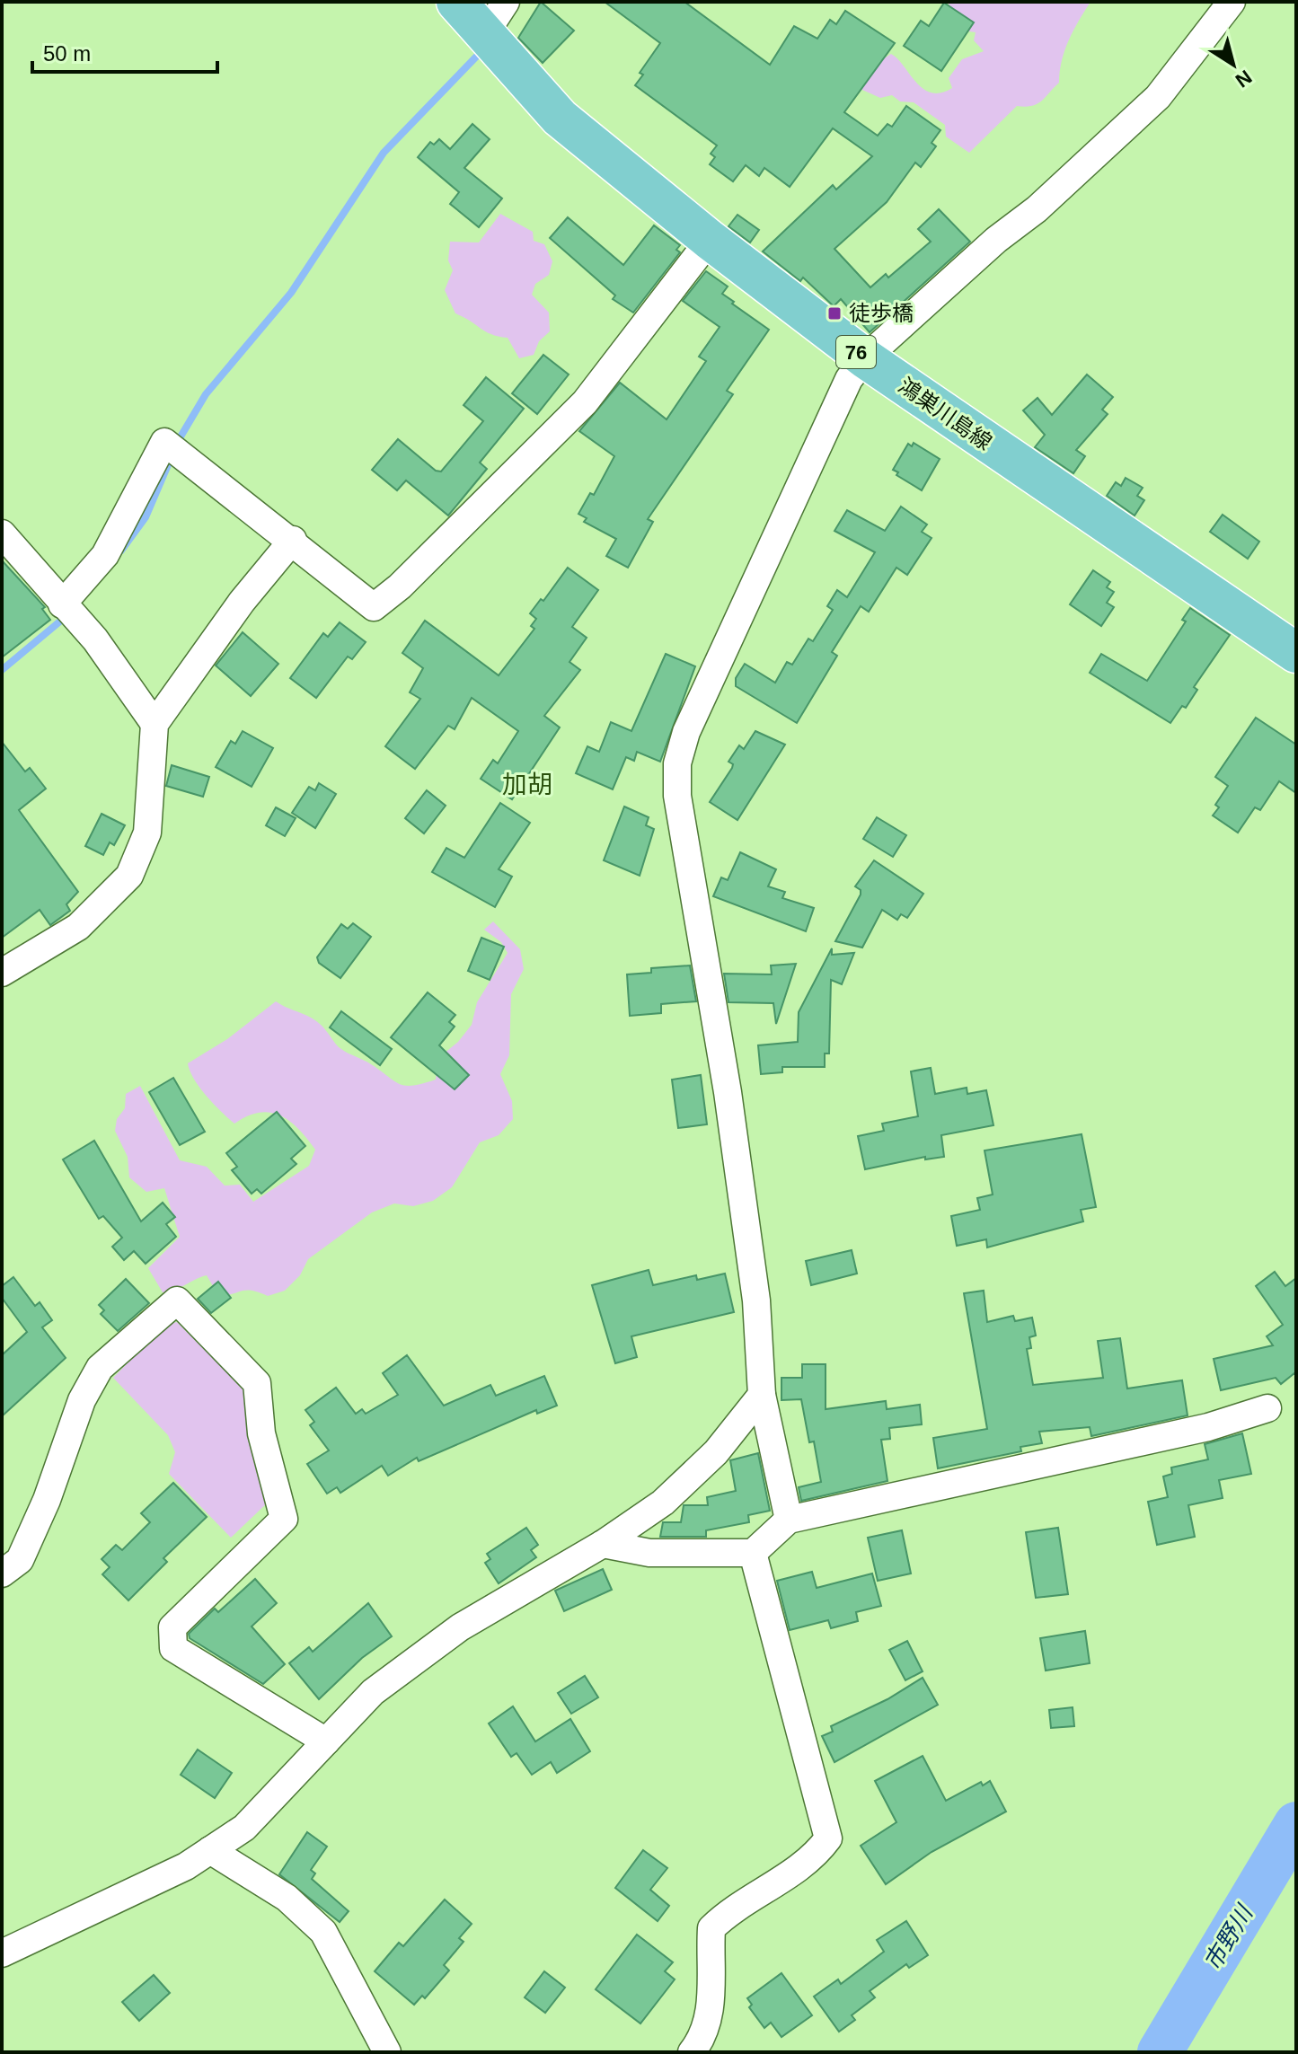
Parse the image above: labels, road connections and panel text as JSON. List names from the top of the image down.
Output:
{
  "streets": {
    "main road": ["76", "鴻巣川島線"]
  },
  "districts": ["加胡"],
  "water": ["市野川"],
  "places": {
    "transit": ["徒歩橋"]
  },
  "scale_bar": "50 m",
  "north": "bottom right"
}
